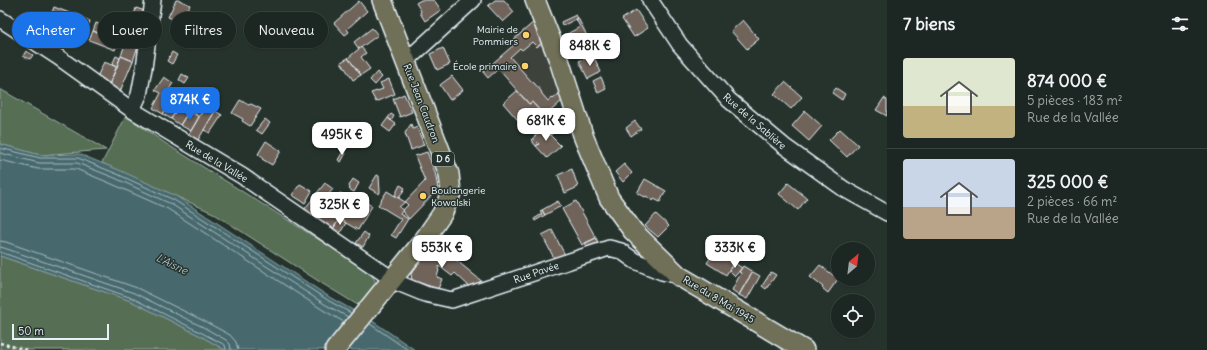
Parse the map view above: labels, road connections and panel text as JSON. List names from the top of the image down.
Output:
{
  "streets": {
    "main road": ["Rue Jean Caudron", "D 6", "Rue du 8 Mai 1945"],
    "street": ["Rue de la Sablière", "Rue de la Vallée", "Rue Pavée"]
  },
  "crossings": [
    ["Rue Jean Caudron", "Rue de la Vallée"],
    ["Rue Jean Caudron", "Rue Pavée"],
    ["Rue de la Vallée", "Rue Pavée"],
    ["Rue Pavée", "Rue du 8 Mai 1945"]
  ],
  "water": ["L'Aisne"],
  "places": ["Mairie de Pommiers", "École primaire", "Boulangerie Kowalski"],
  "scale_bar": "50 m",
  "north": "top right",
  "page": {
    "heading": "7 biens",
    "chip": [
      "Acheter",
      "Louer",
      "Filtres",
      "Nouveau"
    ],
    "price": [
      "848K €",
      "874K €",
      "681K €",
      "495K €",
      "325K €",
      "553K €",
      "333K €"
    ],
    "list": [
      {
        "name": "874 000 €",
        "note": "5 pièces · 183 m² · Rue de la Vallée"
      },
      {
        "name": "325 000 €",
        "note": "2 pièces · 66 m² · Rue de la Vallée"
      }
    ],
    "scale": "50 m"
  }
}
